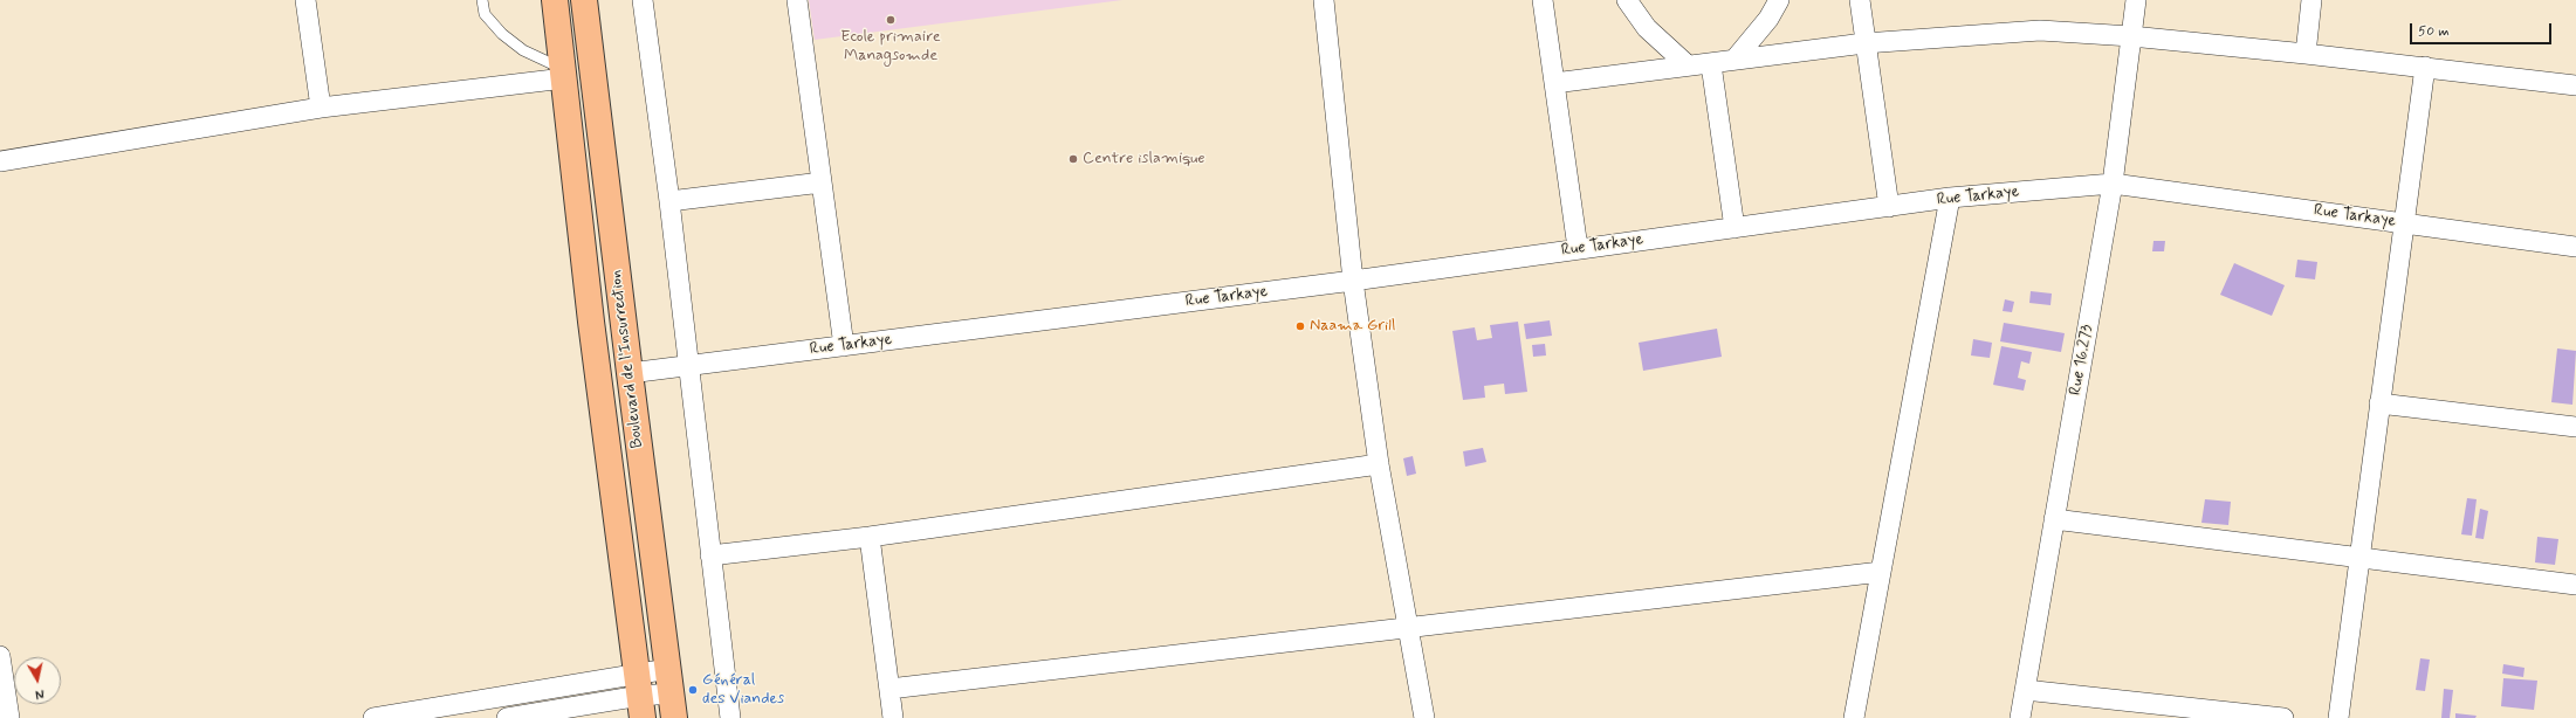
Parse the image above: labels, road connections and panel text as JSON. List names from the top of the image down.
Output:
{
  "streets": {
    "main road": ["Boulevard de l'Insurrection"],
    "street": ["Rue Tarkaye", "Rue 16.273"]
  },
  "crossings": [
    ["Rue Tarkaye", "Boulevard de l'Insurrection"],
    ["Rue Tarkaye", "Rue 16.273"]
  ],
  "places": [
    "Ecole primaire Managsomde",
    "Centre islamique",
    "Naama Grill",
    "Général des Viandes"
  ],
  "scale_bar": "50 m",
  "north": "bottom"
}
